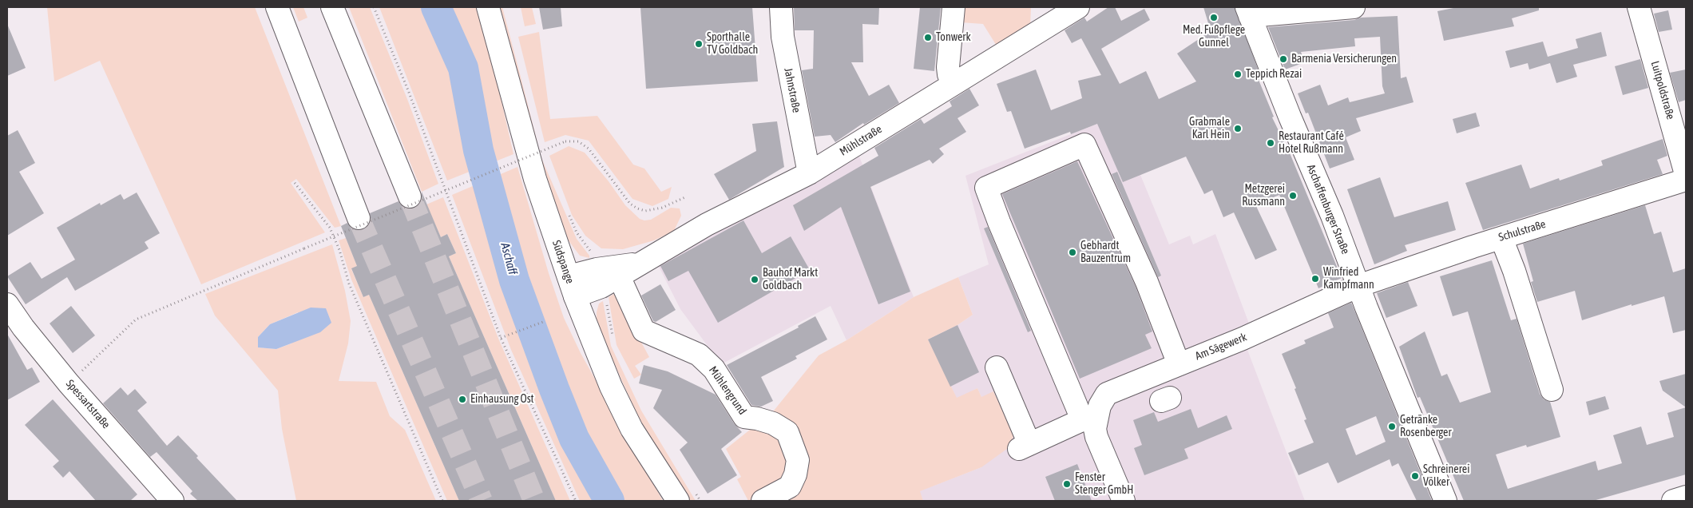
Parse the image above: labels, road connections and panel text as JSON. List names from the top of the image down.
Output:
{
  "streets": {
    "main road": [
      "Jahnstraße",
      "Luitpoldstraße",
      "Mühlstraße",
      "Aschaffenburger Straße",
      "Schulstraße",
      "Südspange",
      "Am Sägewerk",
      "Mühlengrund",
      "Spessartstraße"
    ]
  },
  "crossings": [
    ["Jahnstraße", "Mühlstraße"],
    ["Mühlstraße", "Südspange"],
    ["Mühlstraße", "Mühlengrund"],
    ["Aschaffenburger Straße", "Schulstraße"],
    ["Aschaffenburger Straße", "Am Sägewerk"],
    ["Schulstraße", "Am Sägewerk"]
  ],
  "water": ["Aschaff"],
  "places": [
    "Med. Fußpflege Gunnel",
    "Tonwerk",
    "Sporthalle TV Goldbach",
    "Barmenia Versicherungen",
    "Teppich Rezai",
    "Grabmale Karl Hein",
    "Restaurant Café Hotel Rußmann",
    "Metzgerei Russmann",
    "Gebhardt Bauzentrum",
    "Winfried Kampfmann",
    "Bauhof Markt Goldbach",
    "Einhausung Ost",
    "Getränke Rosenberger",
    "Schreinerei Völker",
    "Fenster Stenger GmbH"
  ]
}
